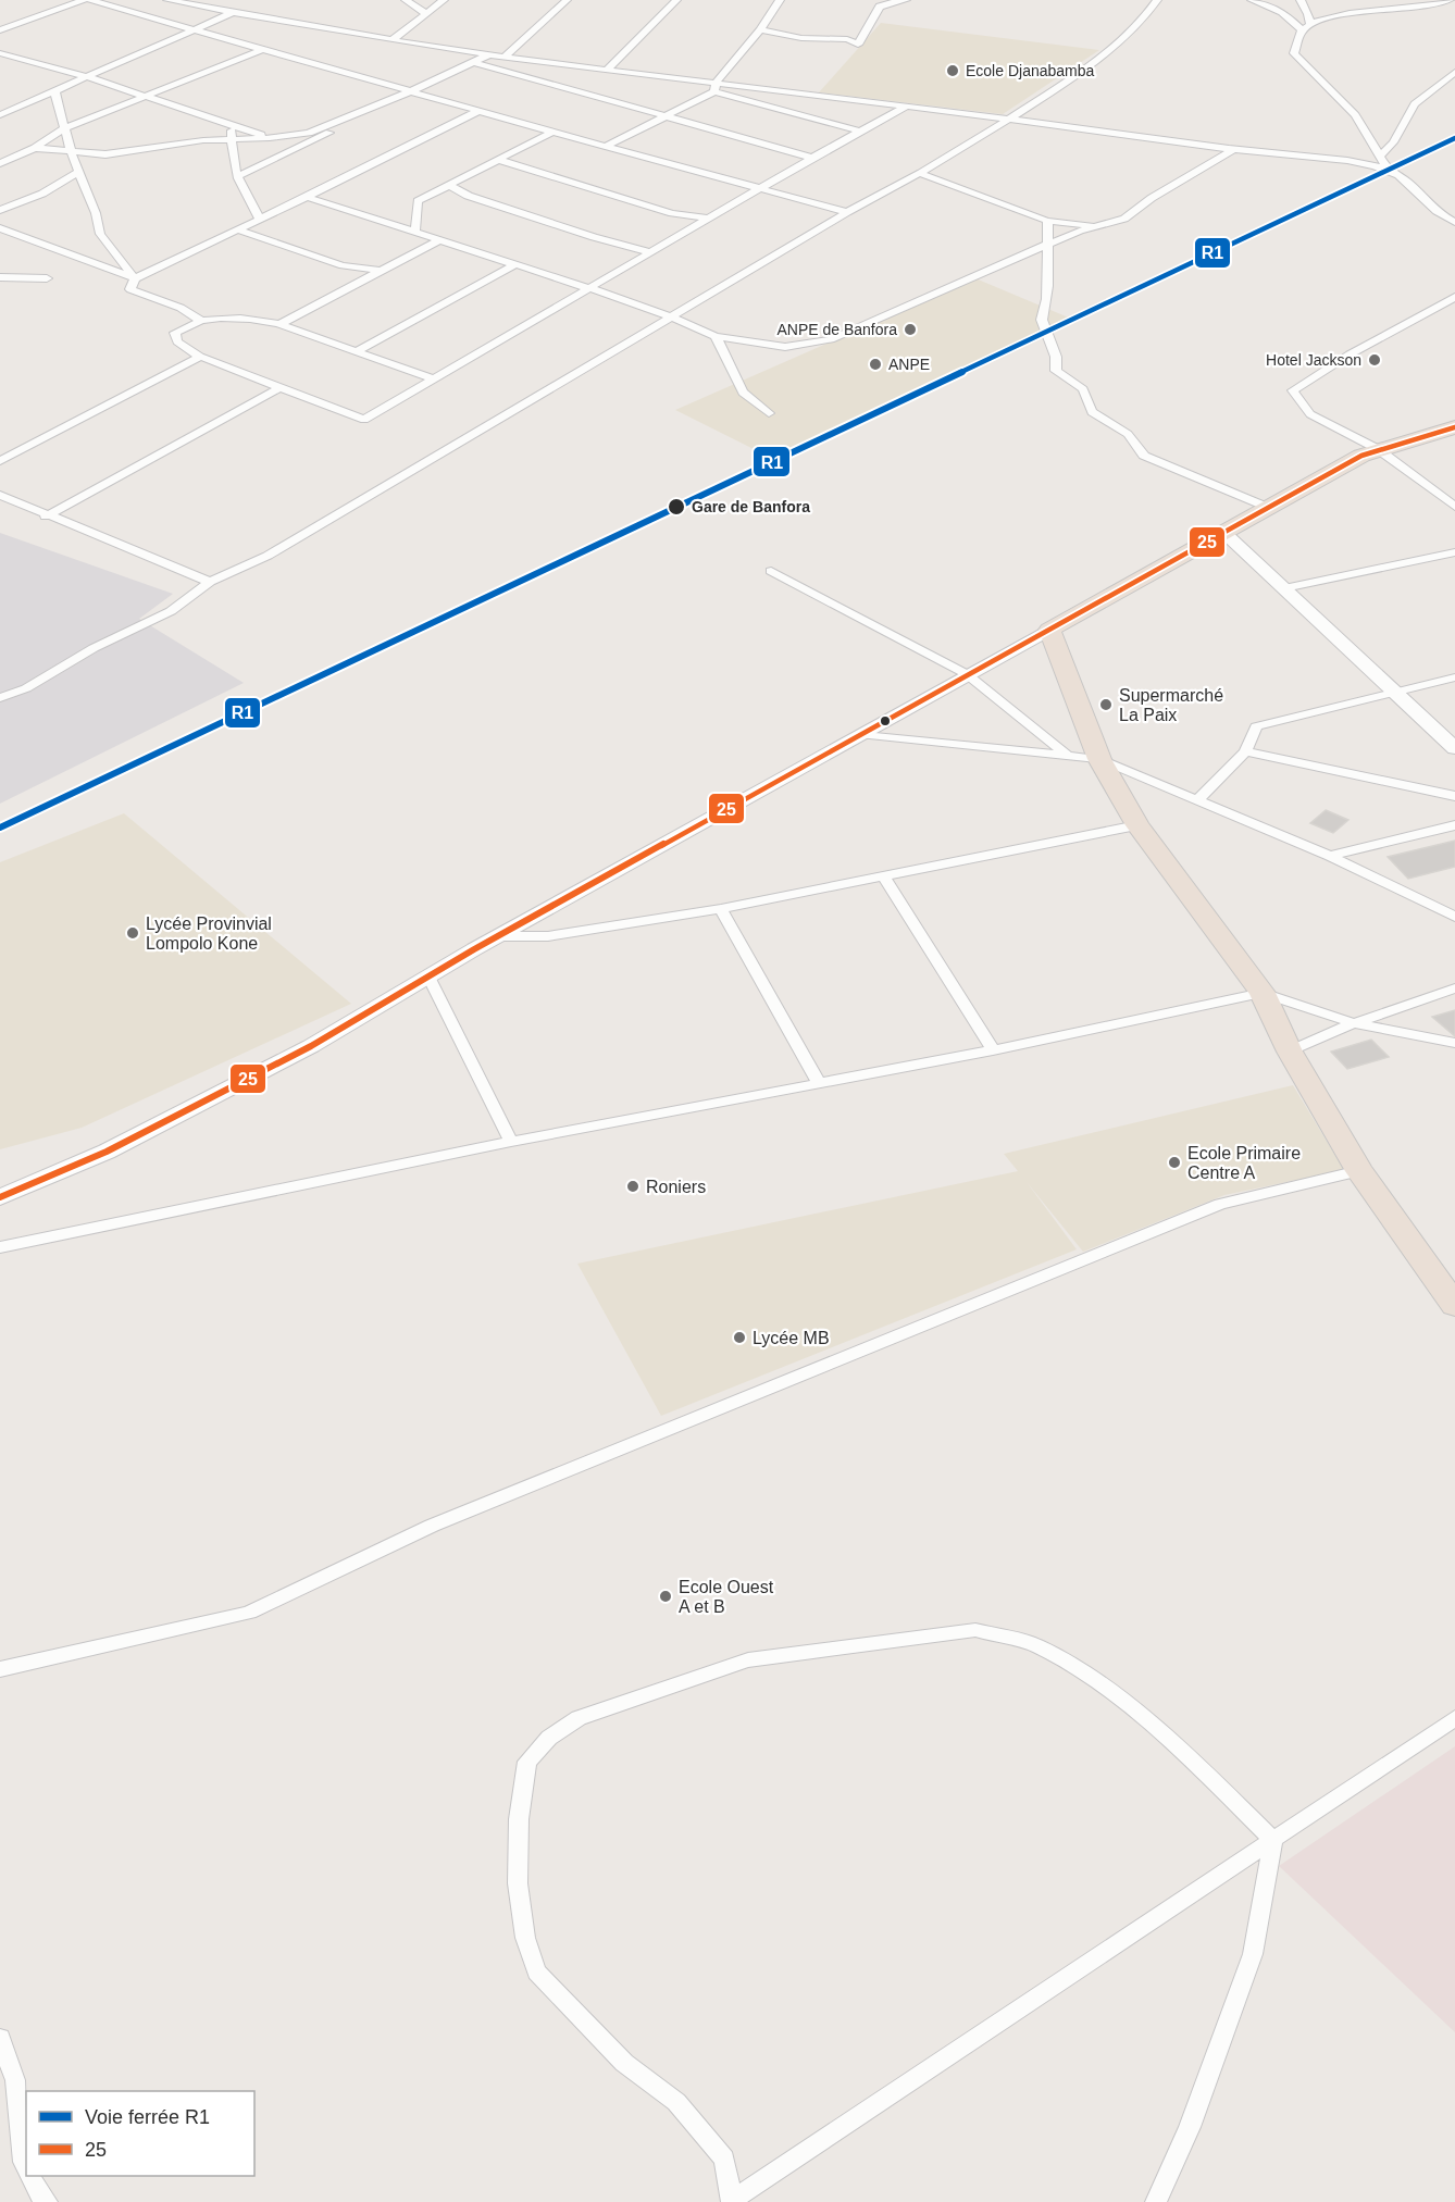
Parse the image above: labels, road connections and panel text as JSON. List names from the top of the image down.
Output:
{
  "places": [
    "Ecole Djanabamba",
    "ANPE de Banfora",
    "Hotel Jackson",
    "ANPE",
    "Gare de Banfora",
    "Supermarché La Paix",
    "Lycée Provinvial Lompolo Kone",
    "Ecole Primaire Centre A",
    "Roniers",
    "Lycée MB",
    "Ecole Ouest A et B"
  ],
  "lines": ["rail line R1", "transit line 25"],
  "legend": ["Voie ferrée R1", "25"]
}
